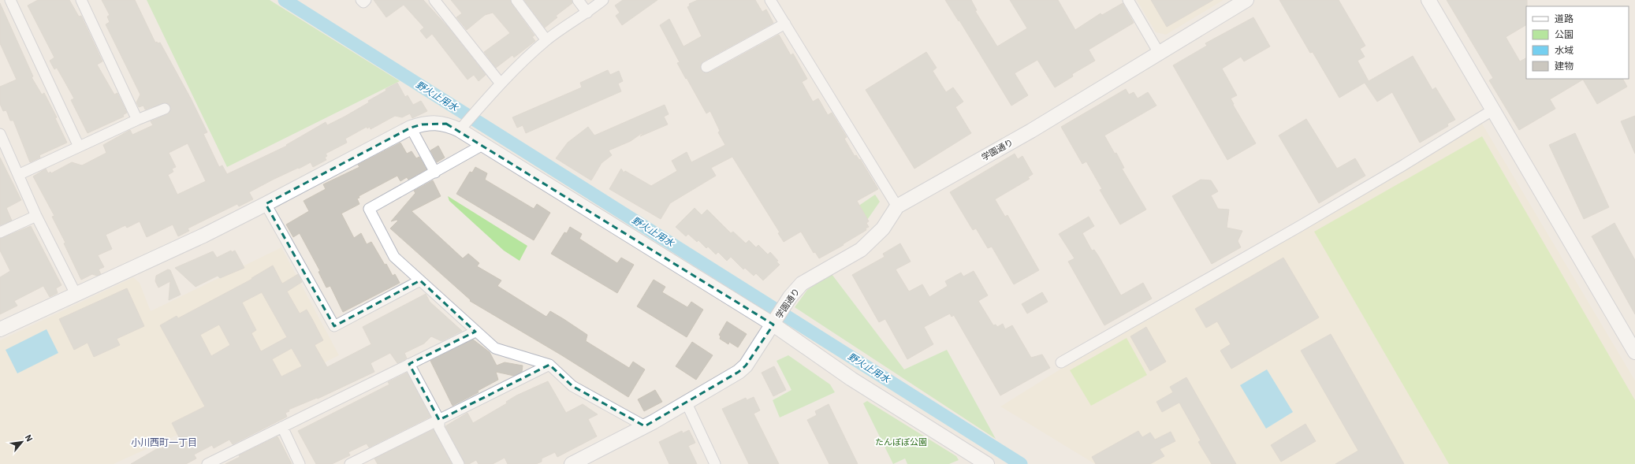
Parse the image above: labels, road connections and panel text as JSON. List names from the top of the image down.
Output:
{
  "streets": {
    "street": ["学園通り"]
  },
  "districts": ["小川西町一丁目"],
  "water": ["野火止用水"],
  "parks": ["たんぽぽ公園"],
  "legend": [
    "道路",
    "公園",
    "水域",
    "建物"
  ],
  "north": "top right"
}
